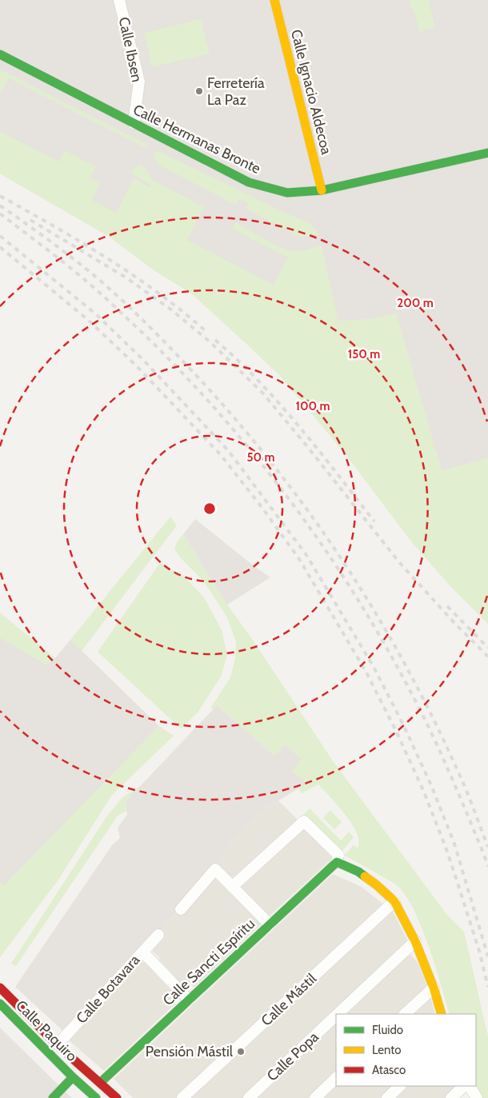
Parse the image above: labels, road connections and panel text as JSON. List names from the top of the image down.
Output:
{
  "streets": {
    "street": [
      "Calle Ibsen",
      "Calle Ignacio Aldecoa",
      "Calle Hermanas Bronte",
      "Calle Sancti Espíritu",
      "Calle Botavara",
      "Calle Mástil",
      "Calle Paquiro",
      "Calle Popa"
    ]
  },
  "crossings": [
    ["Calle Ibsen", "Calle Hermanas Bronte"],
    ["Calle Ignacio Aldecoa", "Calle Hermanas Bronte"],
    ["Calle Sancti Espíritu", "Calle Paquiro"],
    ["Calle Botavara", "Calle Paquiro"]
  ],
  "places": ["Ferretería La Paz", "Pensión Mástil"],
  "legend": ["Fluido", "Lento", "Atasco"],
  "rings": [
    "200 m",
    "150 m",
    "100 m",
    "50 m"
  ]
}
